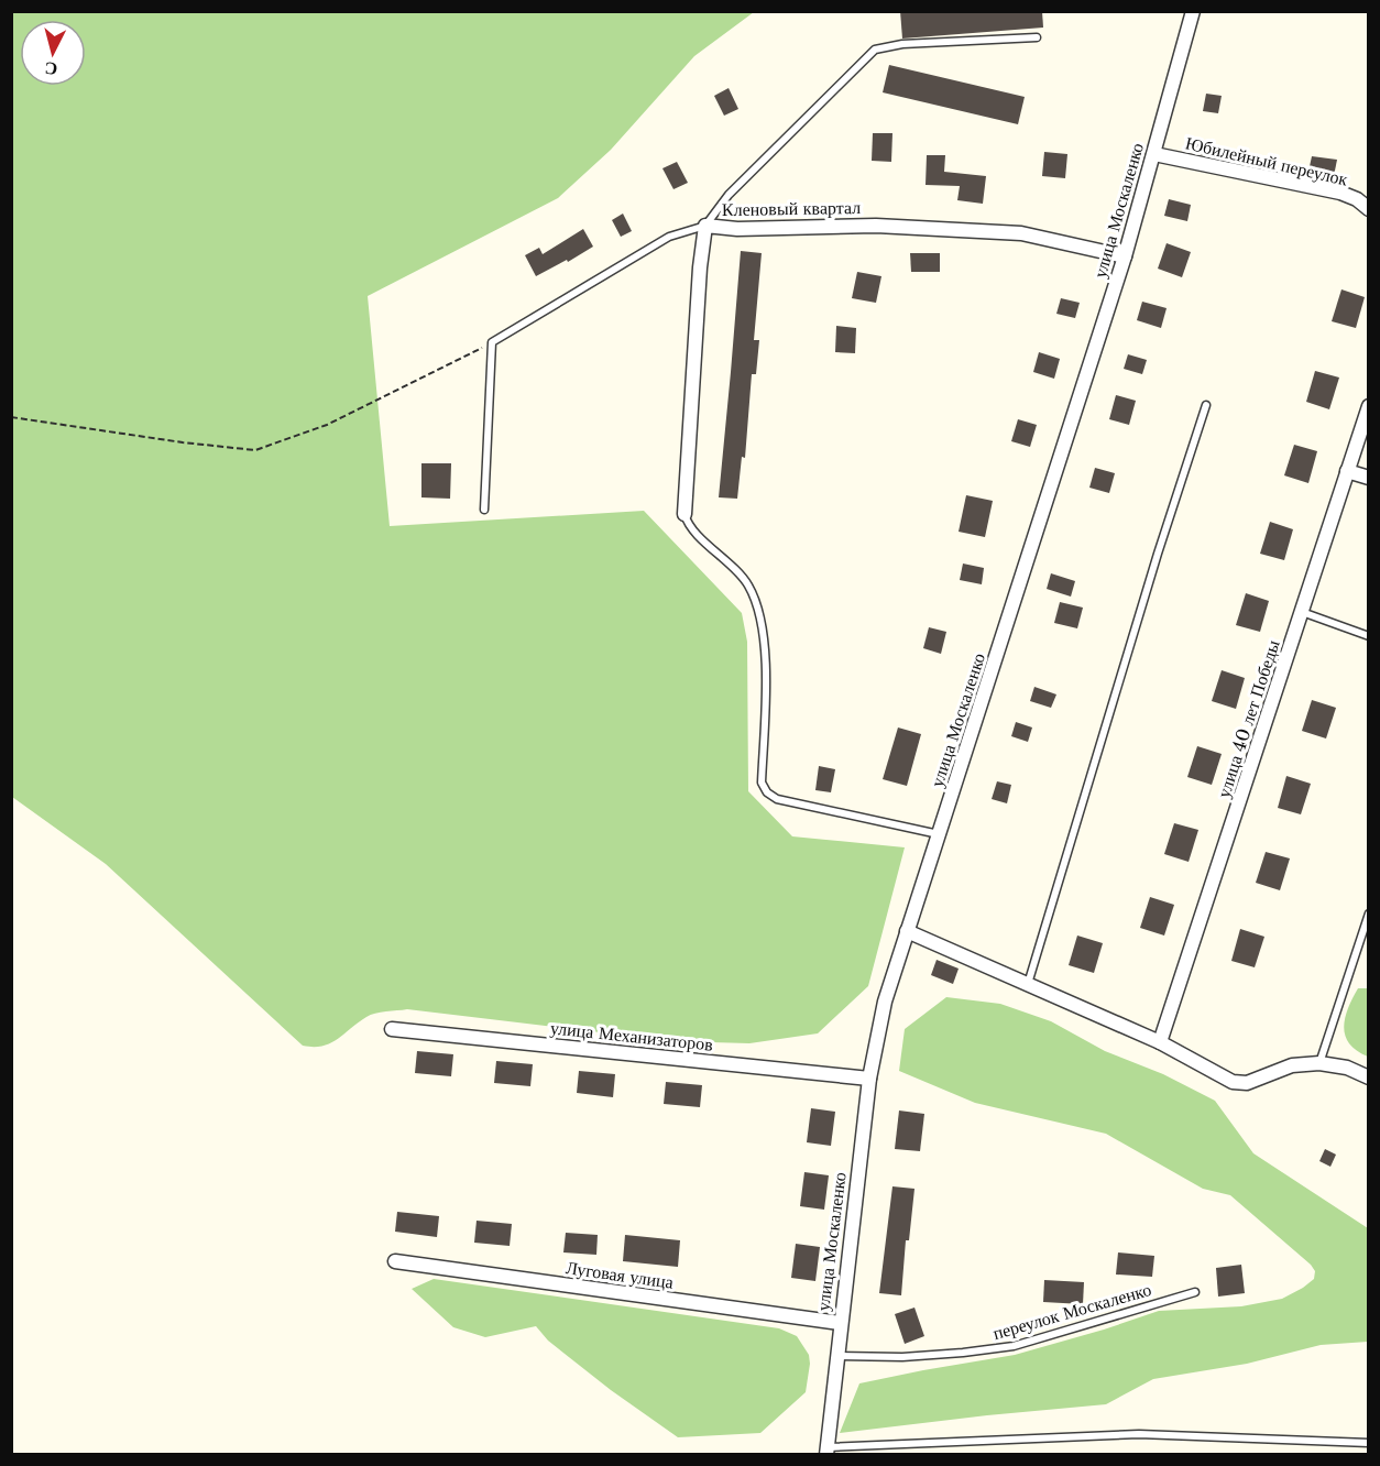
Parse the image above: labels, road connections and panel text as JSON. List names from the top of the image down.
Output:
{
  "streets": {
    "street": [
      "Юбилейный переулок",
      "Кленовый квартал",
      "улица Москаленко",
      "улица 40 лет Победы",
      "улица Механизаторов",
      "Луговая улица"
    ],
    "lane": ["переулок Москаленко"]
  },
  "crossings": [
    ["Юбилейный переулок", "улица Москаленко"],
    ["Кленовый квартал", "улица Москаленко"],
    ["улица Москаленко", "улица Механизаторов"],
    ["улица Москаленко", "Луговая улица"],
    ["улица Москаленко", "переулок Москаленко"]
  ],
  "north": "bottom"
}
